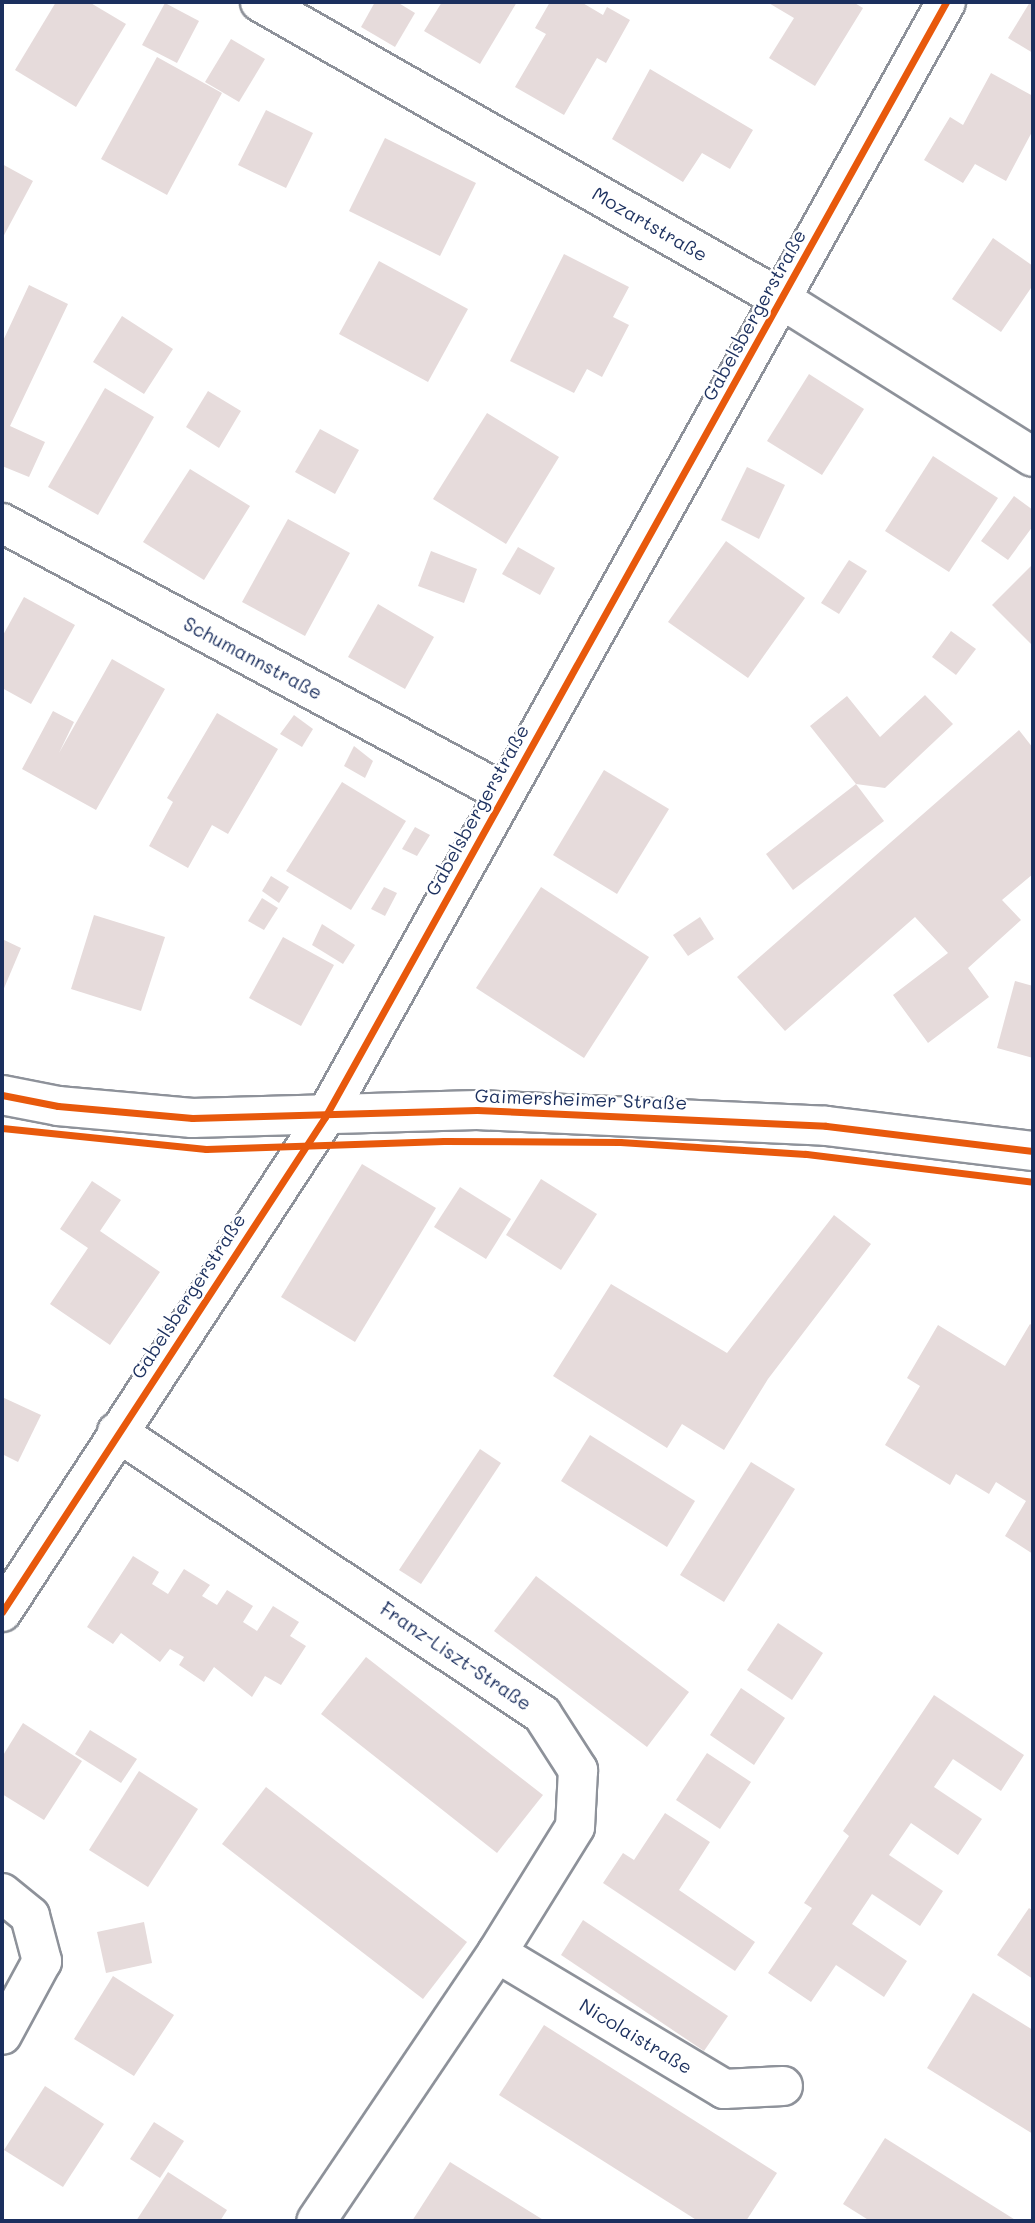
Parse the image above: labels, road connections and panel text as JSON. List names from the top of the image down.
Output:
{
  "streets": {
    "street": [
      "Mozartstraße",
      "Gabelsbergerstraße",
      "Schumannstraße",
      "Gaimersheimer Straße",
      "Franz-Liszt-Straße",
      "Nicolaistraße"
    ]
  },
  "crossings": [
    ["Mozartstraße", "Gabelsbergerstraße"],
    ["Gabelsbergerstraße", "Schumannstraße"],
    ["Gabelsbergerstraße", "Gaimersheimer Straße"],
    ["Gabelsbergerstraße", "Franz-Liszt-Straße"],
    ["Franz-Liszt-Straße", "Nicolaistraße"]
  ]
}
